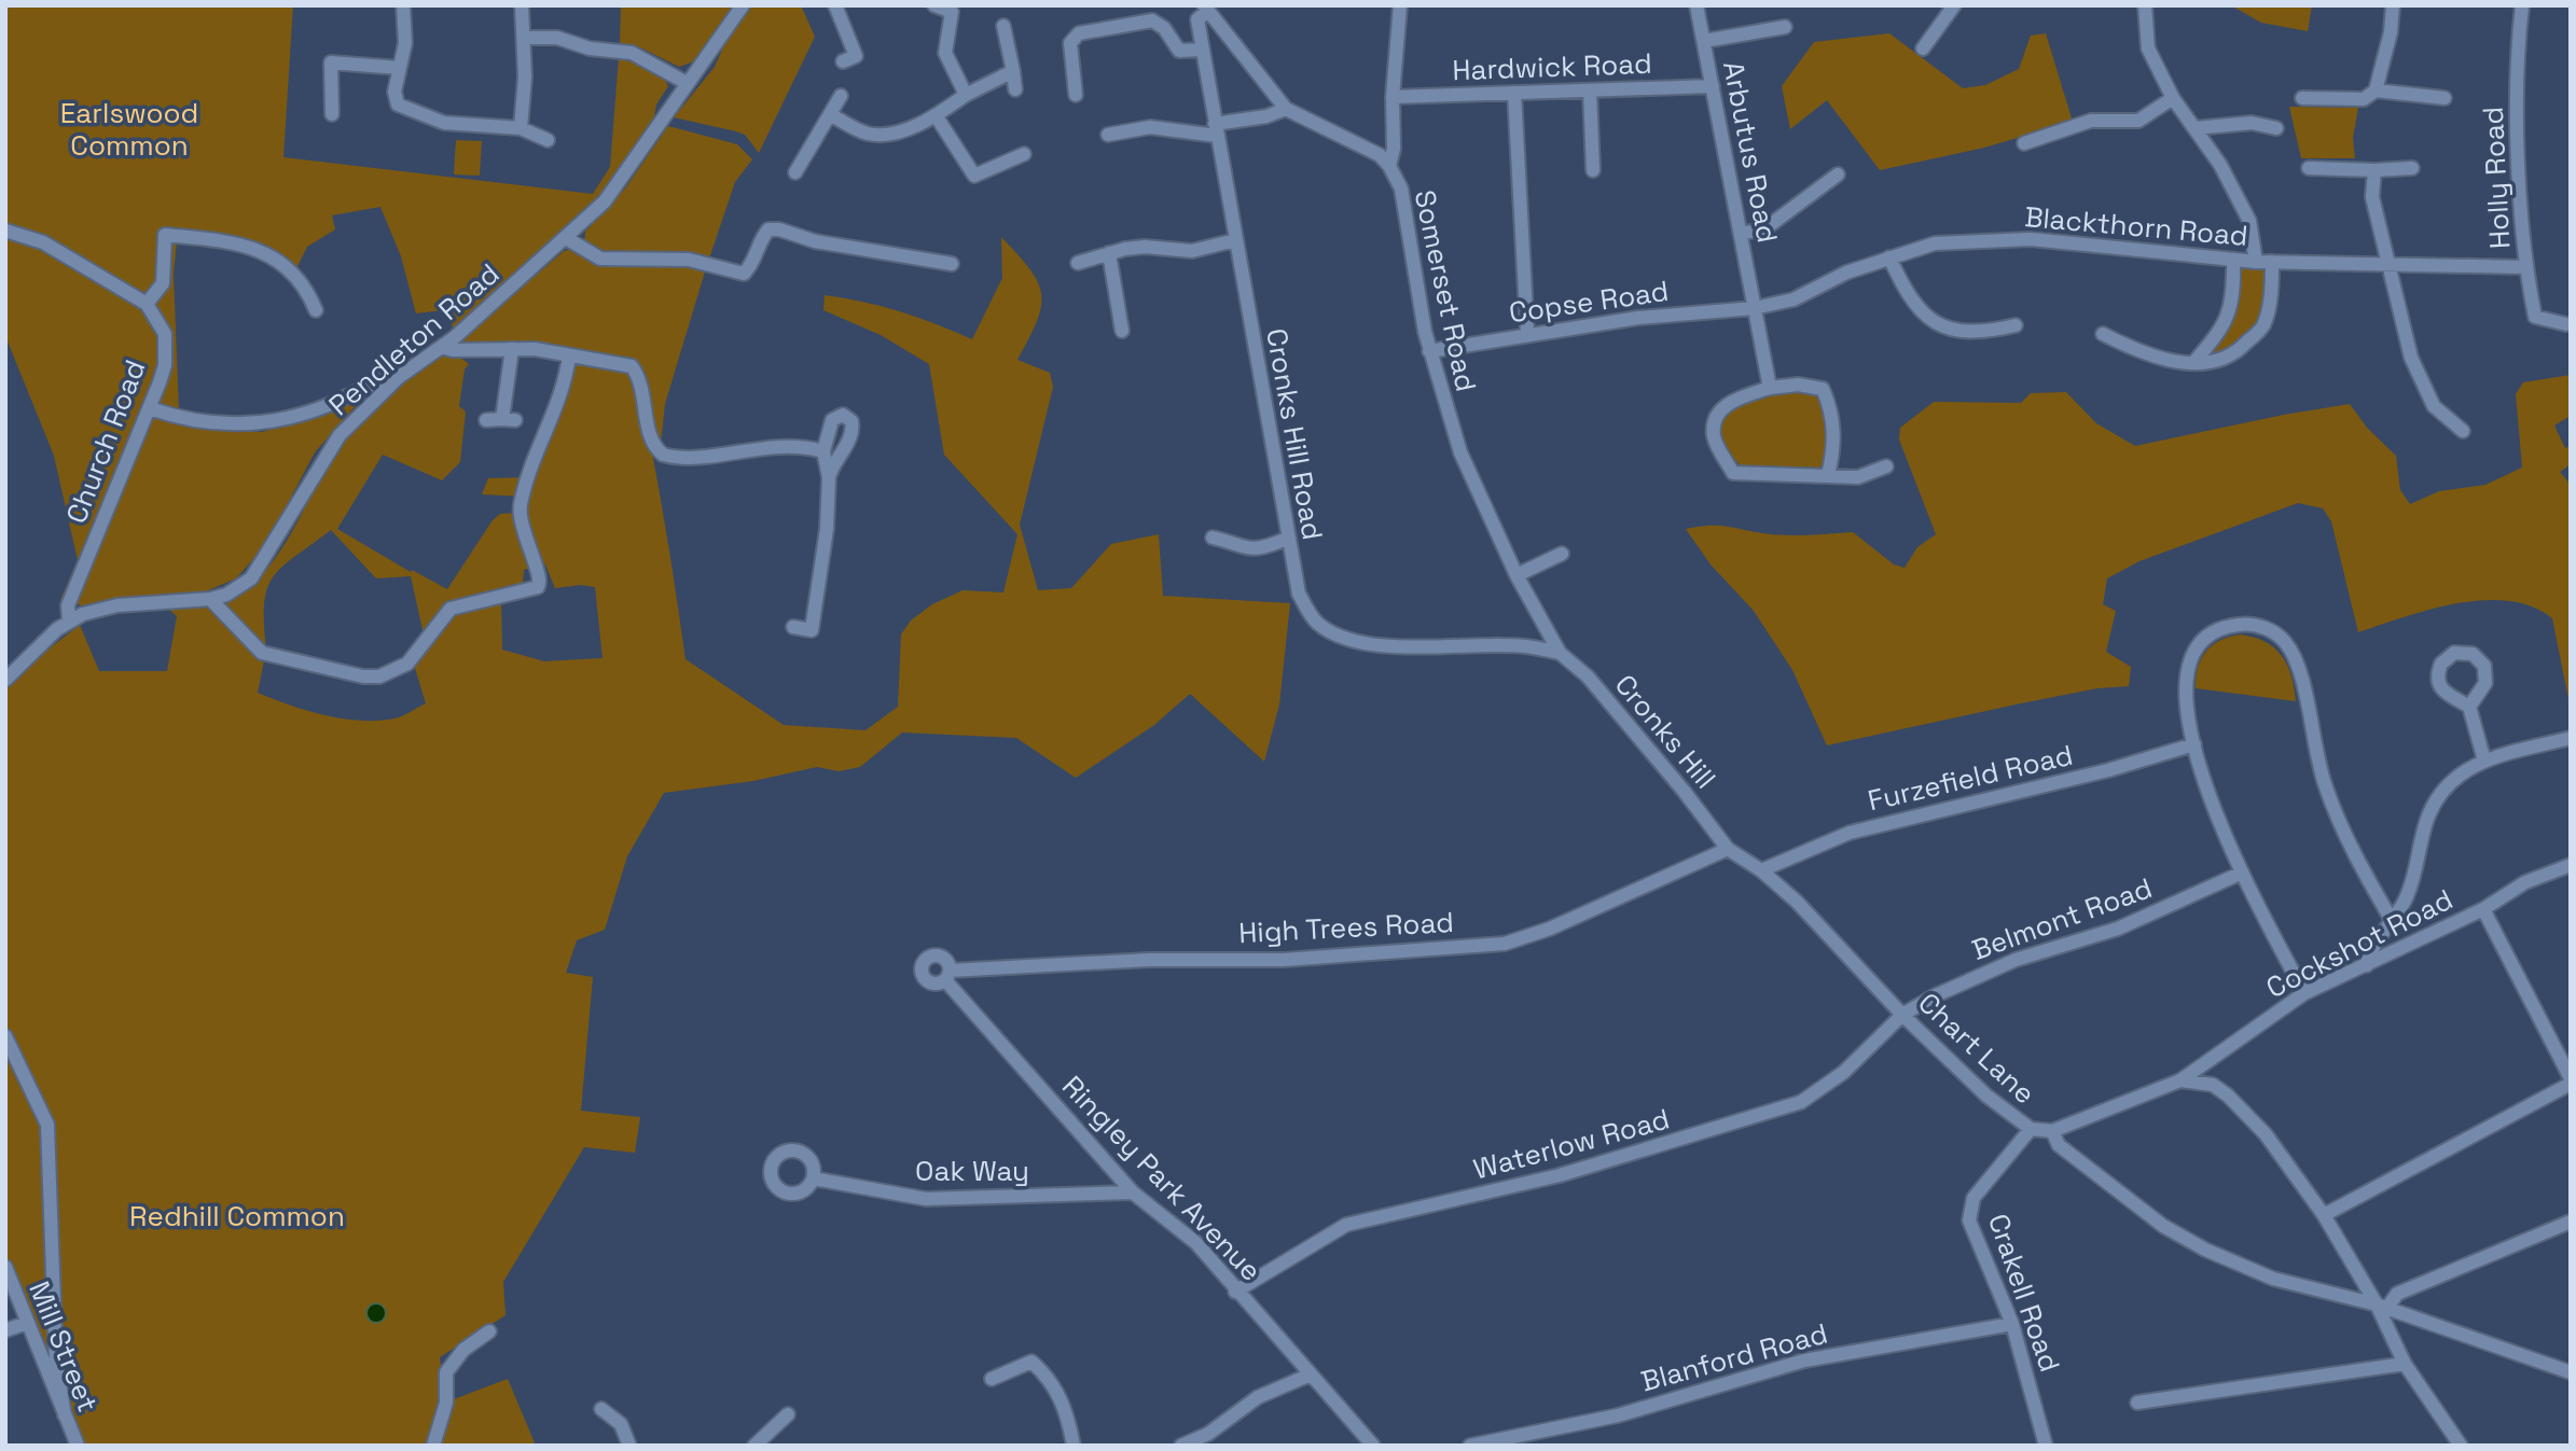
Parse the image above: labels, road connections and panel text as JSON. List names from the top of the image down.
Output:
{
  "streets": {
    "street": [
      "Hardwick Road",
      "Arbutus Road",
      "Holly Road",
      "Blackthorn Road",
      "Somerset Road",
      "Copse Road",
      "Pendleton Road",
      "Cronks Hill Road",
      "Church Road",
      "Cronks Hill",
      "Furzefield Road",
      "Belmont Road",
      "High Trees Road",
      "Cockshot Road",
      "Chart Lane",
      "Waterlow Road",
      "Oak Way",
      "Ringley Park Avenue",
      "Crakell Road",
      "Mill Street",
      "Blanford Road"
    ]
  },
  "crossings": [
    ["Hardwick Road", "Arbutus Road"],
    ["Arbutus Road", "Blackthorn Road"],
    ["Arbutus Road", "Copse Road"],
    ["Holly Road", "Blackthorn Road"],
    ["Blackthorn Road", "Copse Road"],
    ["Somerset Road", "Copse Road"],
    ["Somerset Road", "Cronks Hill Road"],
    ["Somerset Road", "Cronks Hill"],
    ["Pendleton Road", "Church Road"],
    ["Cronks Hill Road", "Cronks Hill"],
    ["Cronks Hill", "High Trees Road"],
    ["Cronks Hill", "Chart Lane"],
    ["Furzefield Road", "Chart Lane"],
    ["Belmont Road", "Chart Lane"],
    ["Belmont Road", "Waterlow Road"],
    ["High Trees Road", "Chart Lane"],
    ["High Trees Road", "Ringley Park Avenue"],
    ["Cockshot Road", "Chart Lane"],
    ["Chart Lane", "Waterlow Road"],
    ["Chart Lane", "Crakell Road"],
    ["Waterlow Road", "Ringley Park Avenue"],
    ["Oak Way", "Ringley Park Avenue"],
    ["Crakell Road", "Blanford Road"]
  ],
  "parks": ["Earlswood Common", "Redhill Common"]
}
